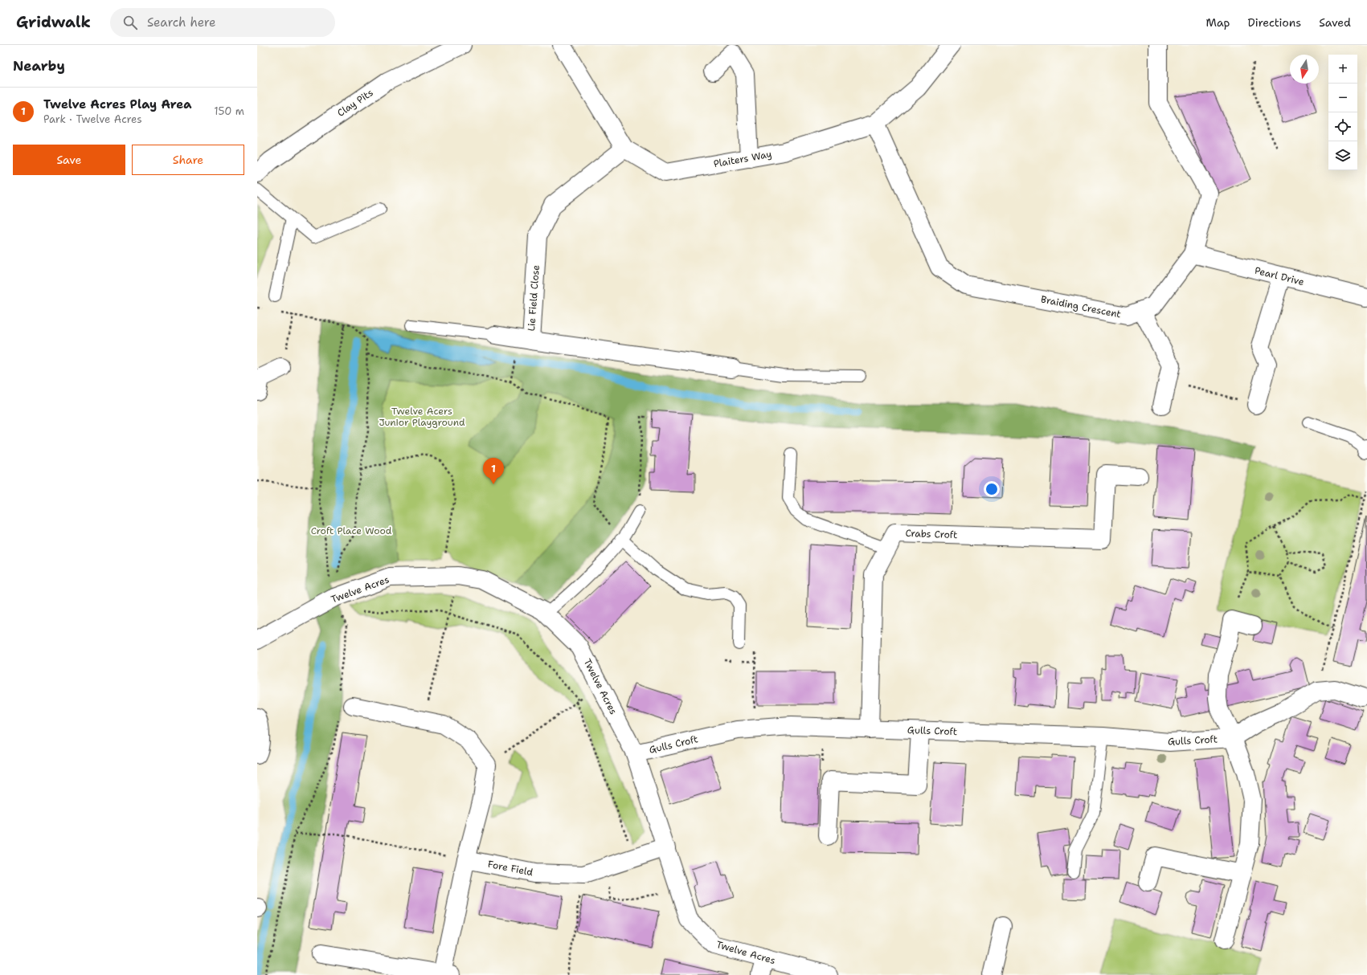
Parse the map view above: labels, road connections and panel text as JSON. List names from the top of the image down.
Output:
{
  "streets": {
    "street": [
      "Clay Pits",
      "Plaiters Way",
      "Pearl Drive",
      "Lie Field Close",
      "Braiding Crescent",
      "Crabs Croft",
      "Twelve Acres",
      "Gulls Croft",
      "Fore Field"
    ]
  },
  "crossings": [
    ["Plaiters Way", "Lie Field Close"],
    ["Plaiters Way", "Braiding Crescent"],
    ["Pearl Drive", "Braiding Crescent"],
    ["Crabs Croft", "Gulls Croft"],
    ["Twelve Acres", "Gulls Croft"],
    ["Twelve Acres", "Fore Field"]
  ],
  "parks": ["Twelve Acers Junior Playground", "Croft Place Wood"],
  "north": "bottom",
  "page": {
    "header": "Gridwalk",
    "search": "Search here",
    "nav": ["Map", "Directions", "Saved"],
    "heading": "Nearby",
    "map_buttons": ["+", "−"],
    "list": [
      {
        "mark": "1",
        "name": "Twelve Acres Play Area",
        "note": "Park · Twelve Acres",
        "value": "150 m"
      }
    ],
    "buttons": ["Save", "Share"],
    "pins": "1"
  }
}
